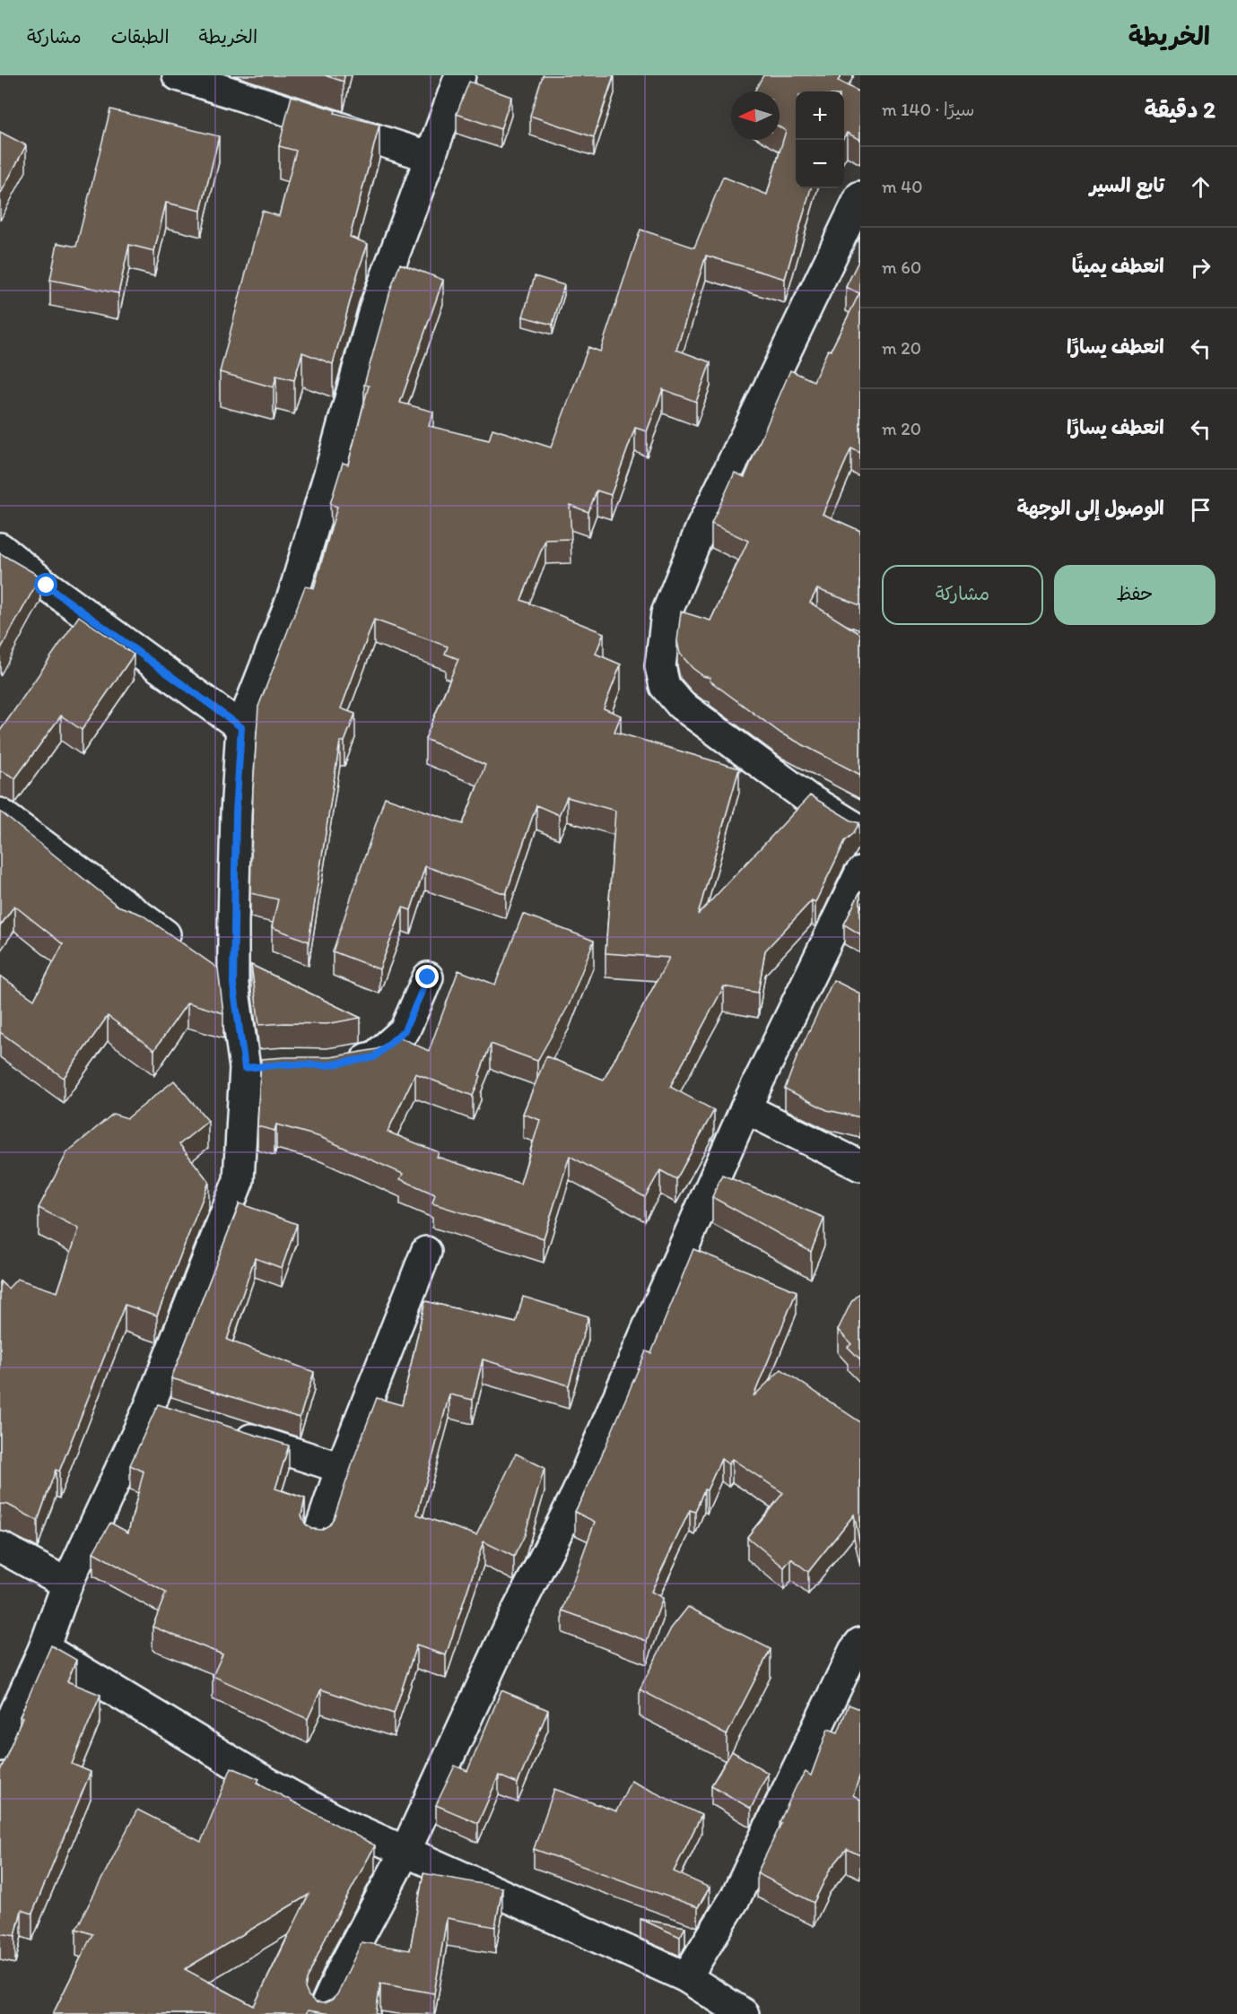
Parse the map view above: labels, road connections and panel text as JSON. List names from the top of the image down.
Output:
{
  "north": "left",
  "page": {
    "header": "الخريطة",
    "nav": ["الخريطة", "الطبقات", "مشاركة"],
    "heading": ["2 دقيقة", "سيرًا · 140 m"],
    "map_buttons": ["+", "−"],
    "list": [
      ["تابع السير", "40 m"],
      ["انعطف يمينًا", "60 m"],
      ["انعطف يسارًا", "20 m"],
      ["انعطف يسارًا", "20 m"],
      "الوصول إلى الوجهة"
    ],
    "buttons": ["حفظ", "مشاركة"]
  }
}
